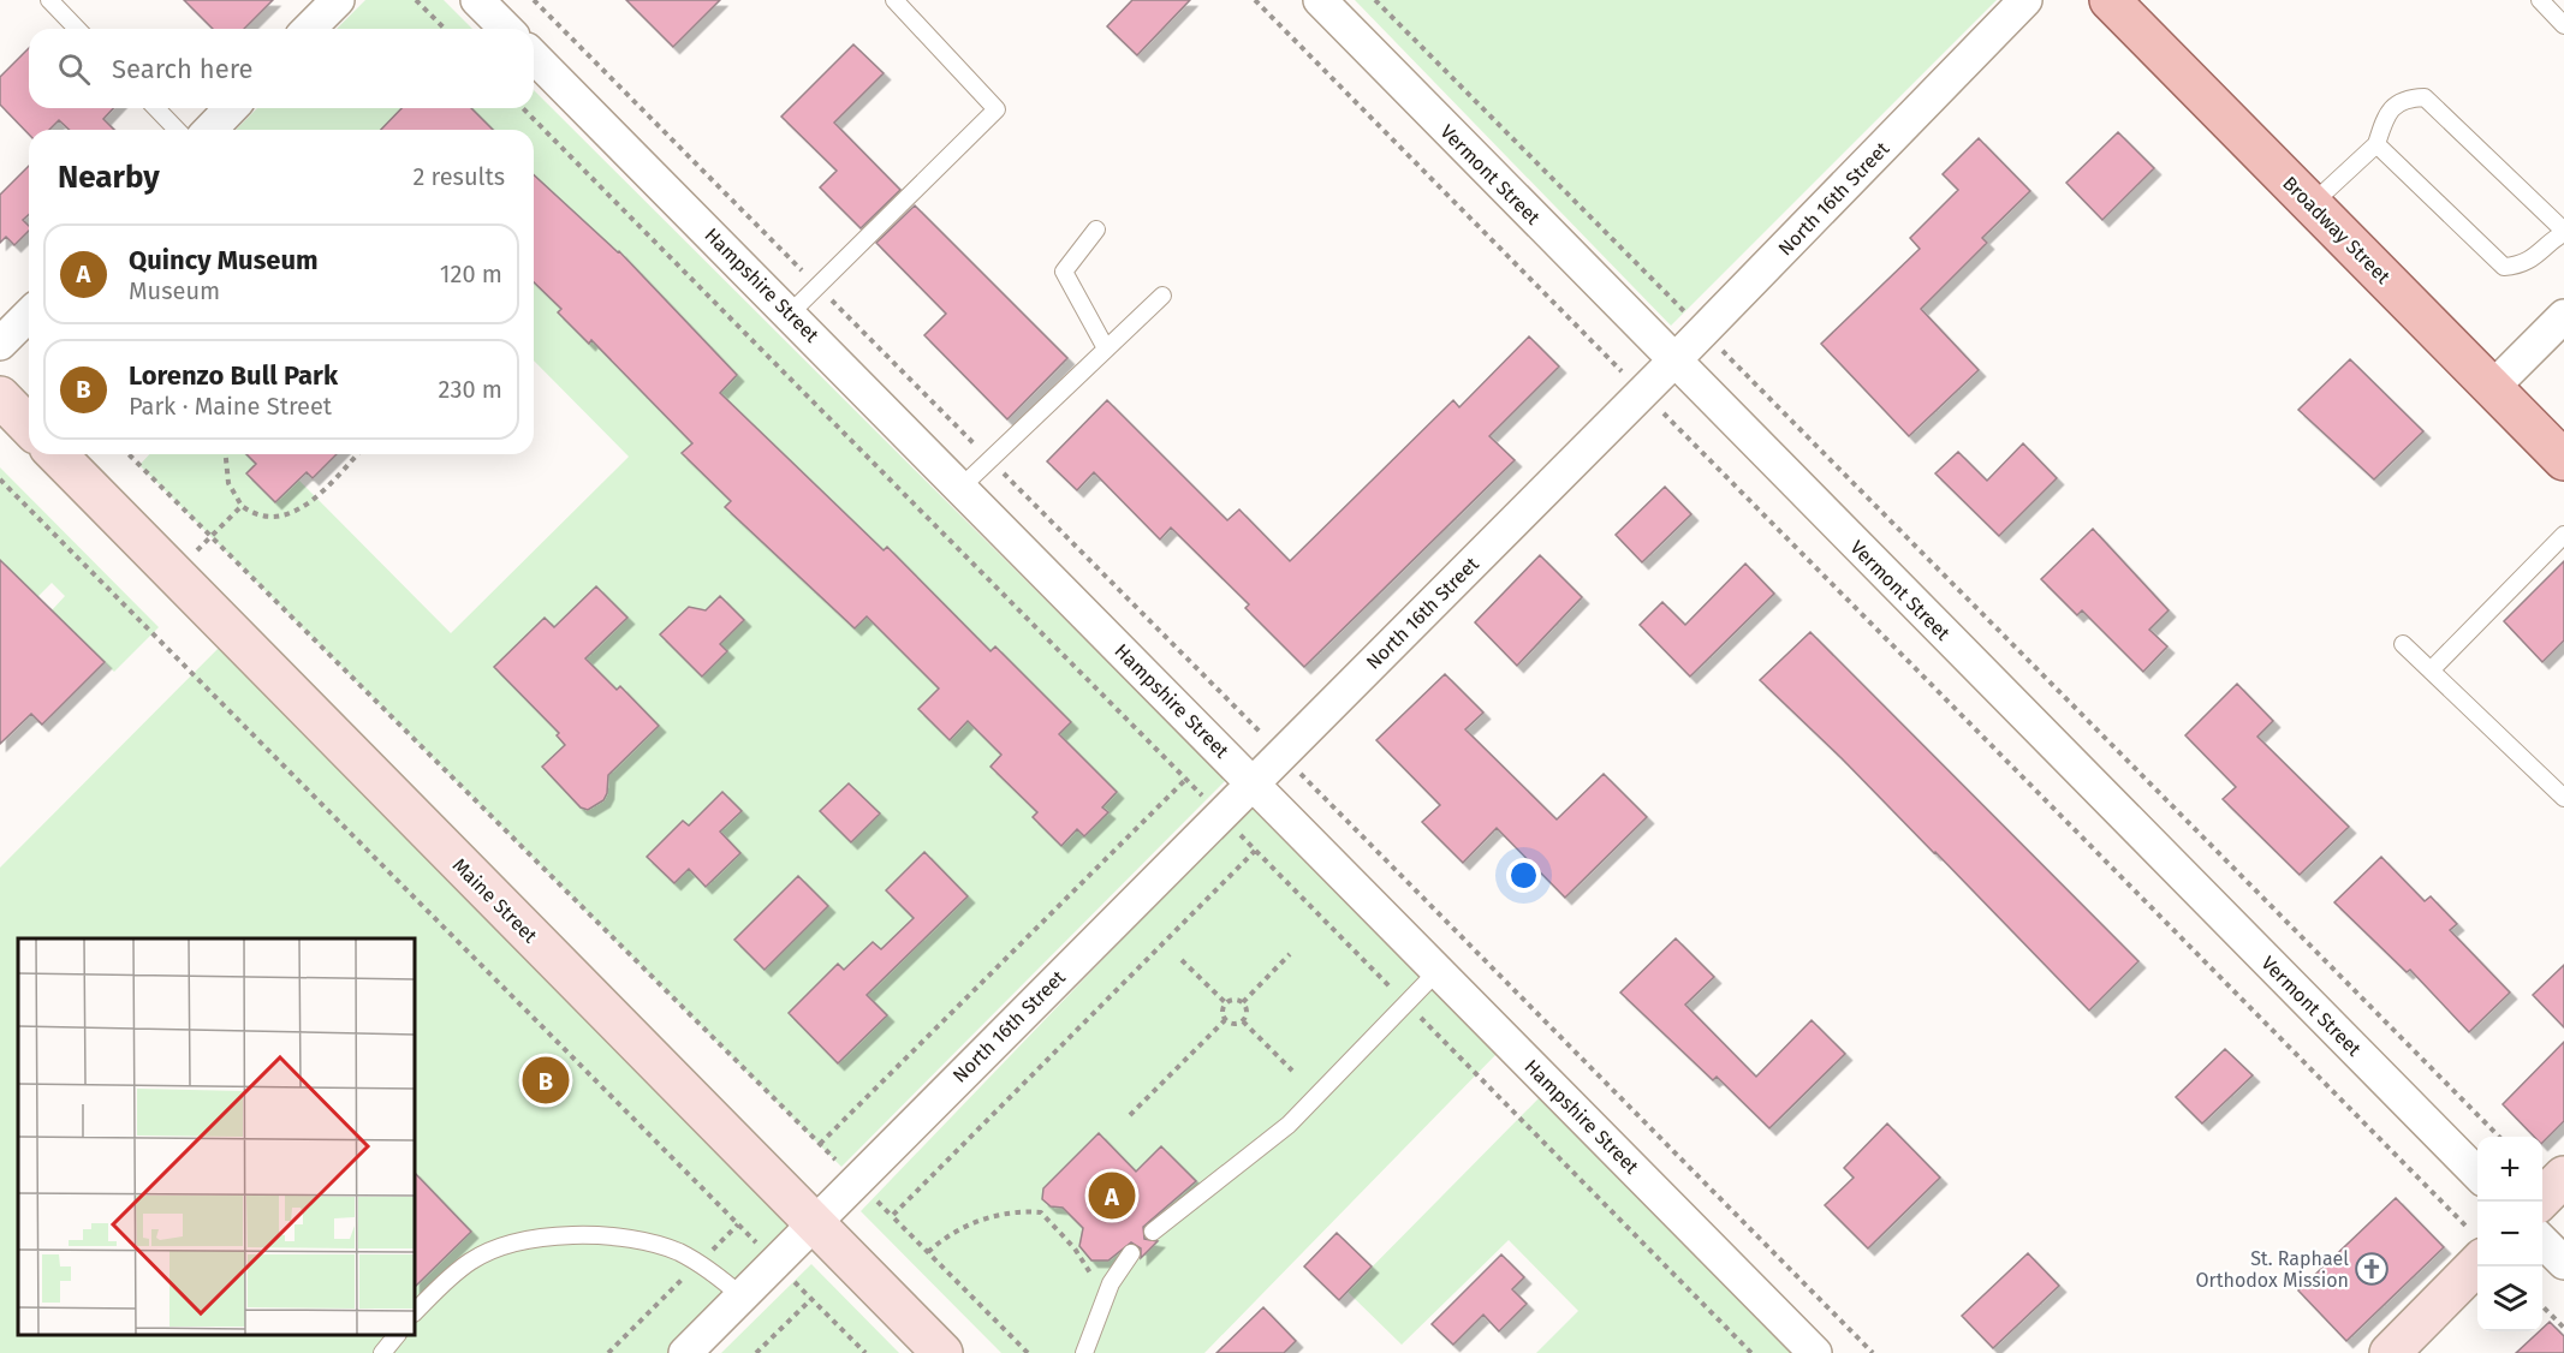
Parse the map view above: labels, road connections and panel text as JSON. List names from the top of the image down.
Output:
{
  "streets": {
    "main road": ["Broadway Street"],
    "street": [
      "Vermont Street",
      "North 16th Street",
      "Hampshire Street",
      "Maine Street"
    ]
  },
  "crossings": [
    ["Vermont Street", "North 16th Street"],
    ["North 16th Street", "Hampshire Street"],
    ["North 16th Street", "Maine Street"]
  ],
  "places": {
    "church": ["St. Raphael Orthodox Mission"]
  },
  "page": {
    "search": "Search here",
    "heading": ["Nearby", "2 results"],
    "list": [
      {
        "mark": "A",
        "name": "Quincy Museum",
        "note": "Museum",
        "value": "120 m"
      },
      {
        "mark": "B",
        "name": "Lorenzo Bull Park",
        "note": "Park · Maine Street",
        "value": "230 m"
      }
    ],
    "pins": ["B", "A"],
    "map_buttons": ["+", "−"]
  }
}
